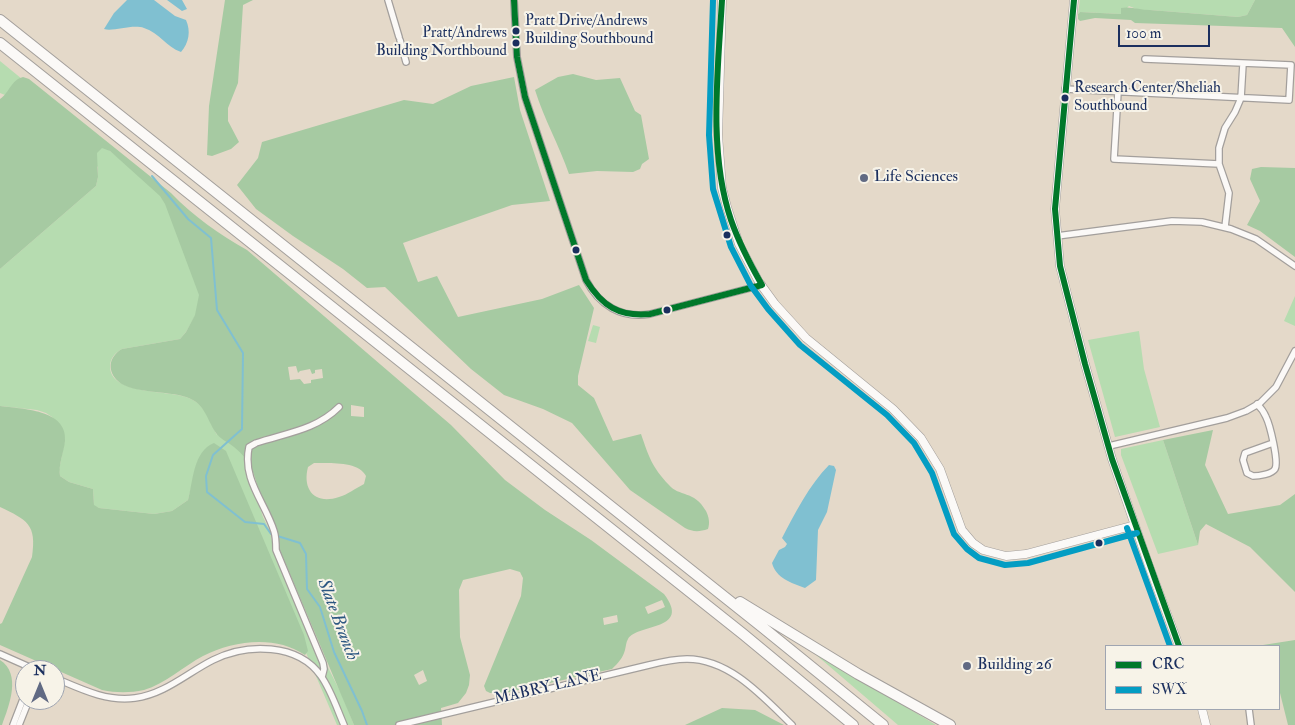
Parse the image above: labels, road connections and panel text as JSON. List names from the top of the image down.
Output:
{
  "streets": {
    "street": ["MABRY LANE"]
  },
  "water": ["Slate Branch"],
  "places": [
    "Pratt Drive/Andrews Building Southbound",
    "Pratt/Andrews Building Northbound",
    "Research Center/Sheliah Southbound",
    "Life Sciences",
    "Building 26"
  ],
  "lines": ["transit line CRC", "transit line SWX"],
  "legend": ["CRC", "SWX"],
  "scale_bar": "100 m",
  "north": "top"
}
